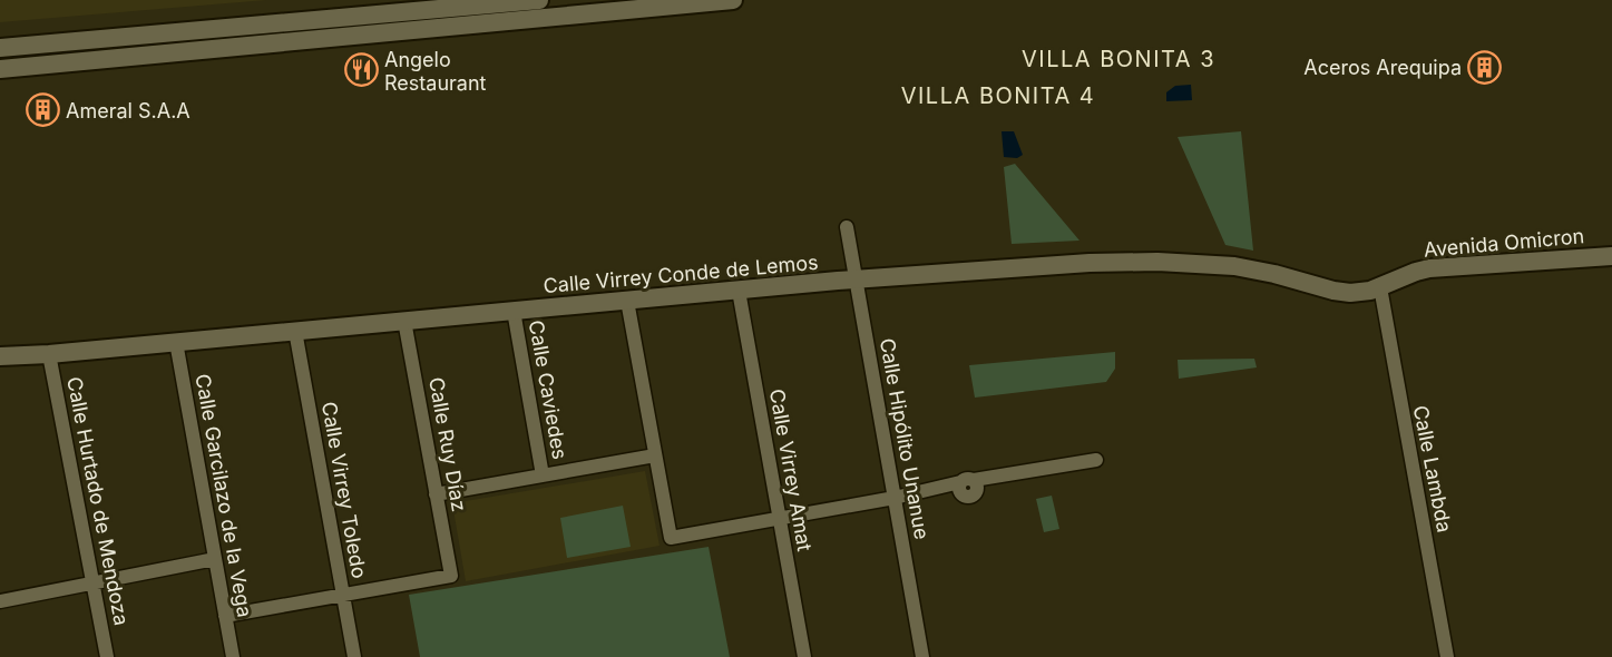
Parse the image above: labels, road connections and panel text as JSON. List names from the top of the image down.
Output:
{
  "streets": {
    "street": [
      "Avenida Omicron",
      "Calle Virrey Conde de Lemos",
      "Calle Caviedes",
      "Calle Hipólito Unanue",
      "Calle Ruy Díaz",
      "Calle Lambda",
      "Calle Virrey Amat",
      "Calle Virrey Toledo",
      "Calle Garcilazo de la Vega",
      "Calle Hurtado de Mendoza"
    ]
  },
  "crossings": [
    ["Avenida Omicron", "Calle Virrey Conde de Lemos"],
    ["Avenida Omicron", "Calle Lambda"],
    ["Calle Virrey Conde de Lemos", "Calle Caviedes"],
    ["Calle Virrey Conde de Lemos", "Calle Hipólito Unanue"],
    ["Calle Virrey Conde de Lemos", "Calle Ruy Díaz"],
    ["Calle Virrey Conde de Lemos", "Calle Lambda"],
    ["Calle Virrey Conde de Lemos", "Calle Virrey Amat"],
    ["Calle Virrey Conde de Lemos", "Calle Virrey Toledo"],
    ["Calle Virrey Conde de Lemos", "Calle Garcilazo de la Vega"],
    ["Calle Virrey Conde de Lemos", "Calle Hurtado de Mendoza"],
    ["Calle Ruy Díaz", "Calle Virrey Toledo"]
  ],
  "districts": ["VILLA BONITA 3", "VILLA BONITA 4"],
  "places": {
    "building": ["Aceros Arequipa", "Ameral S.A.A"],
    "restaurant": ["Angelo Restaurant"]
  }
}
